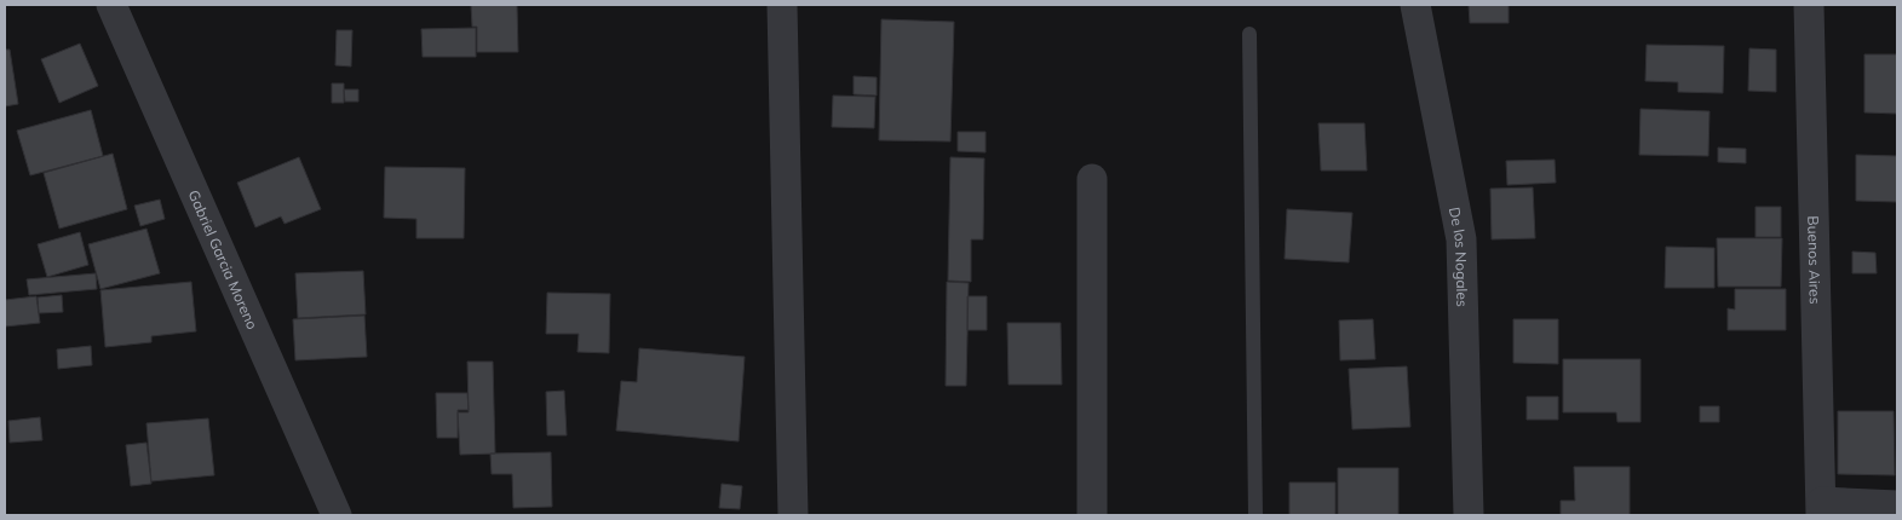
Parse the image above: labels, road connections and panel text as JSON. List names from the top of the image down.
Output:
{
  "streets": {
    "street": ["De los Nogales", "Gabriel Garcia Moreno", "Buenos Aires"]
  }
}
